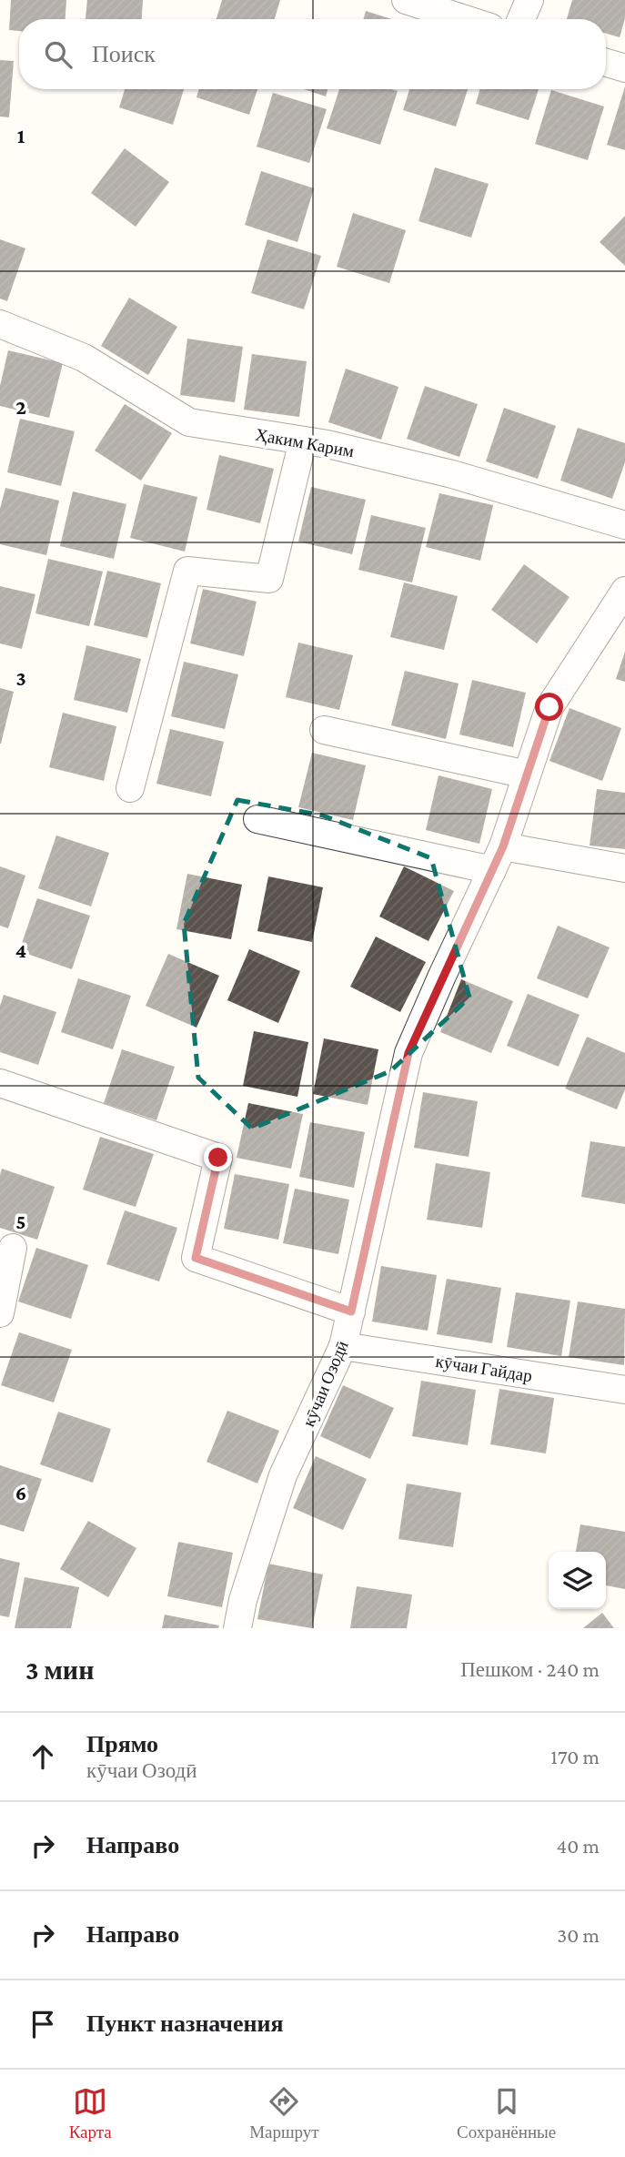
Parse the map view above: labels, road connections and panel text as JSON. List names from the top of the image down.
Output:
{
  "streets": {
    "street": ["Ҳаким Карим", "кӯчаи Гайдар", "кӯчаи Озодӣ"]
  },
  "crossings": [
    ["кӯчаи Гайдар", "кӯчаи Озодӣ"]
  ],
  "page": {
    "search": "Поиск",
    "heading": ["3 мин", "Пешком · 240 m"],
    "list": [
      ["Прямо", "кӯчаи Озодӣ", "170 m"],
      ["Направо", "40 m"],
      ["Направо", "30 m"],
      "Пункт назначения"
    ],
    "nav": ["Карта", "Маршрут", "Сохранённые"]
  },
  "grid": {
    "rows": [
      "1",
      "2",
      "3",
      "4",
      "5",
      "6"
    ]
  }
}
